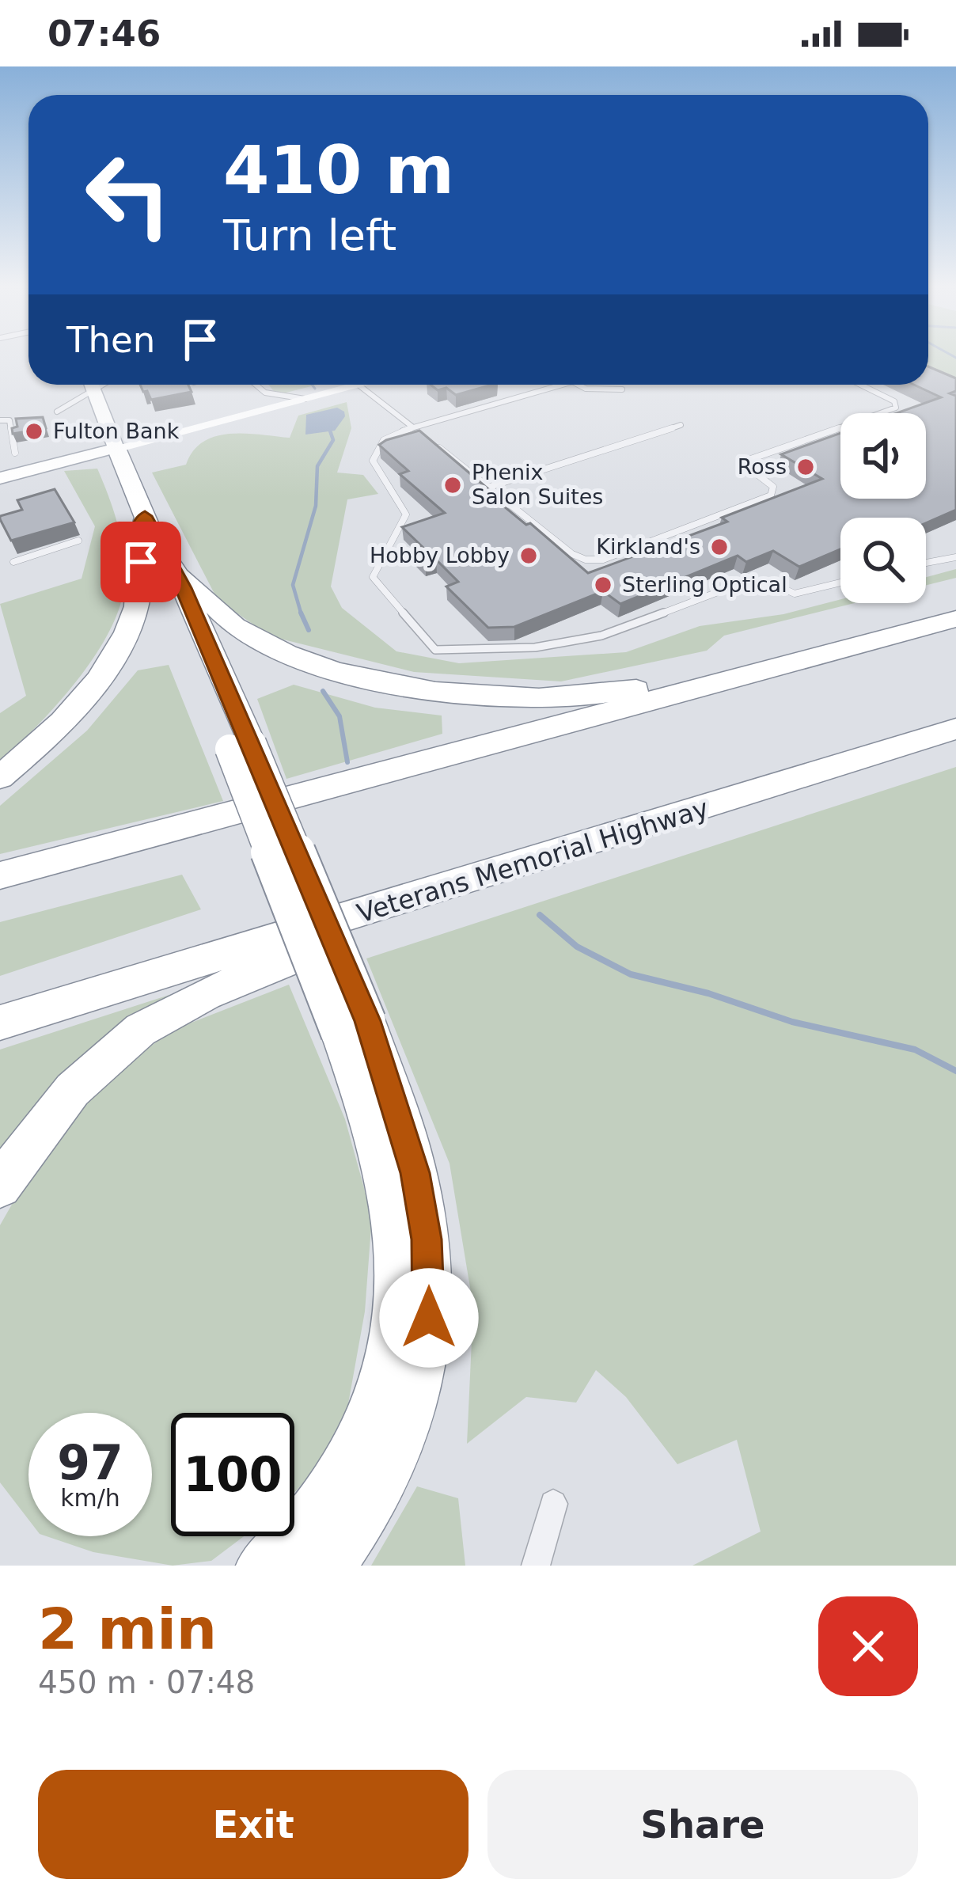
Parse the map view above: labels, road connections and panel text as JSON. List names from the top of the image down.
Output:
{
  "streets": {
    "highway": ["Veterans Memorial Highway"]
  },
  "places": [
    "Fulton Bank",
    "Ross",
    "Phenix Salon Suites",
    "Kirkland's",
    "Hobby Lobby",
    "Sterling Optical"
  ],
  "page": {
    "status": "07:46",
    "turn": ["410 m", "Turn left"],
    "then": "Then",
    "speed": "97 km/h",
    "limit": "100",
    "heading": ["2 min", "450 m · 07:48"],
    "buttons": ["Exit", "Share"]
  }
}
